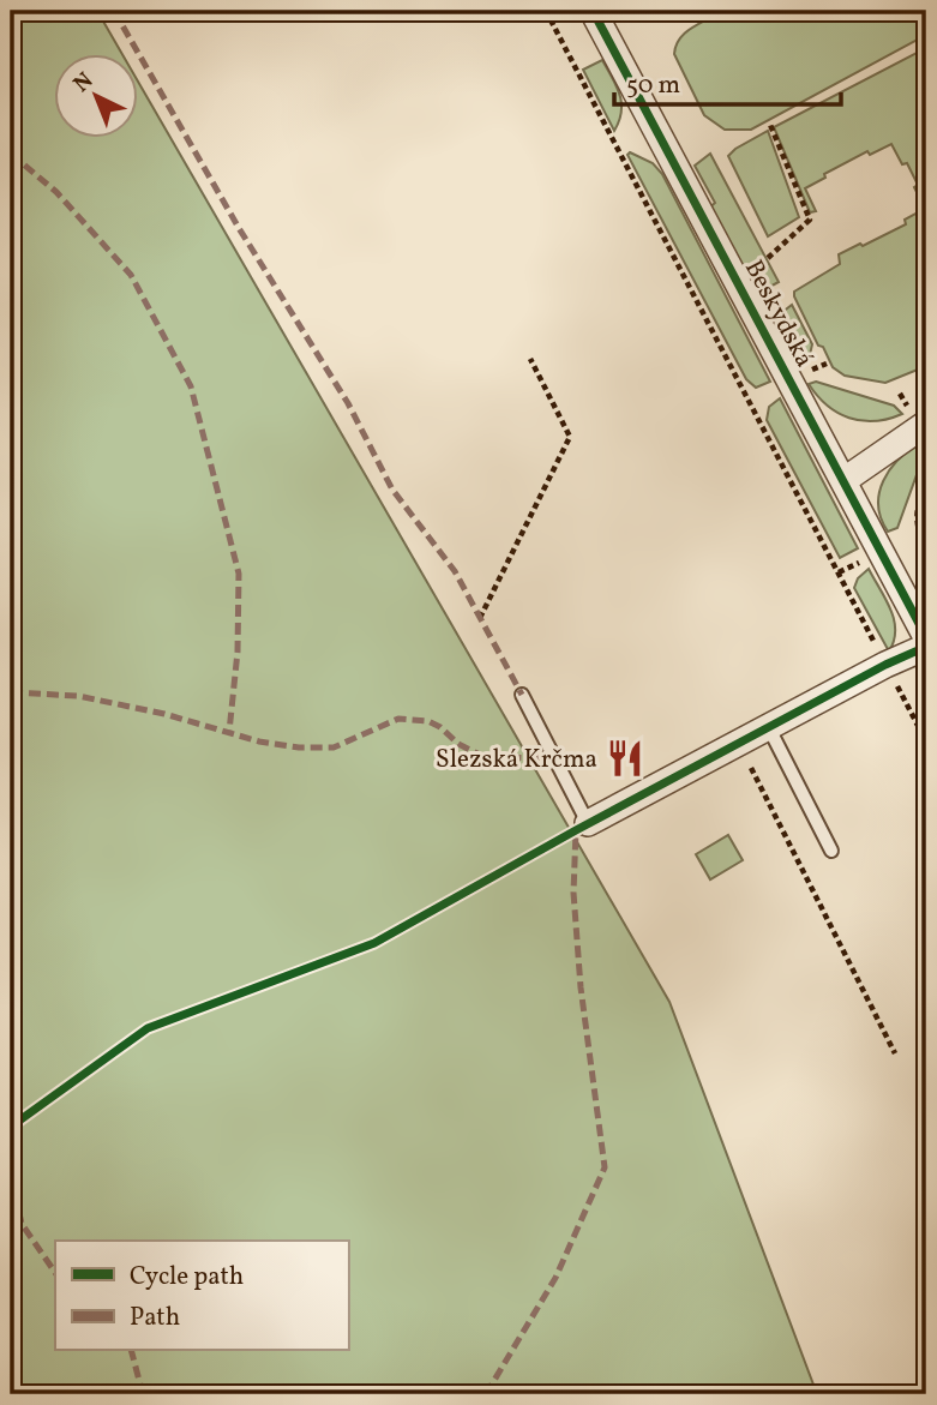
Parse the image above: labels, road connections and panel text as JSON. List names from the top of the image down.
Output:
{
  "streets": {
    "street": ["Beskydská"]
  },
  "places": {
    "restaurant": ["Slezská Krčma"]
  },
  "legend": ["Cycle path", "Path"],
  "scale_bar": "50 m",
  "north": "top left"
}
